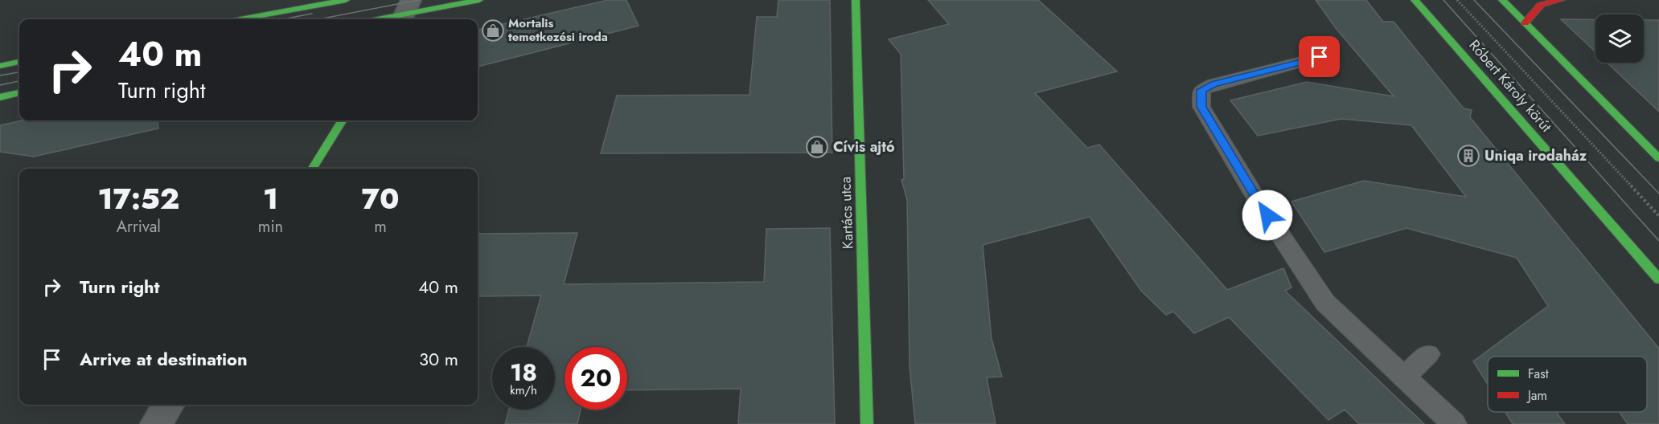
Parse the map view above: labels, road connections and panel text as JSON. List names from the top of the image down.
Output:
{
  "streets": {
    "main road": ["Róbert Károly körút", "Kartács utca"]
  },
  "places": {
    "shop": ["Mortalis temetkezési iroda", "Cívis ajtó"],
    "building": ["Uniqa irodaház"]
  },
  "legend": ["Fast", "Jam"],
  "page": {
    "turn": ["40 m", "Turn right"],
    "eta": [
      "17:52",
      "Arrival",
      "1",
      "min",
      "70",
      "m"
    ],
    "list": [
      {
        "name": "Turn right",
        "value": "40 m"
      },
      {
        "name": "Arrive at destination",
        "value": "30 m"
      }
    ],
    "speed": "18 km/h",
    "limit": "20"
  }
}
